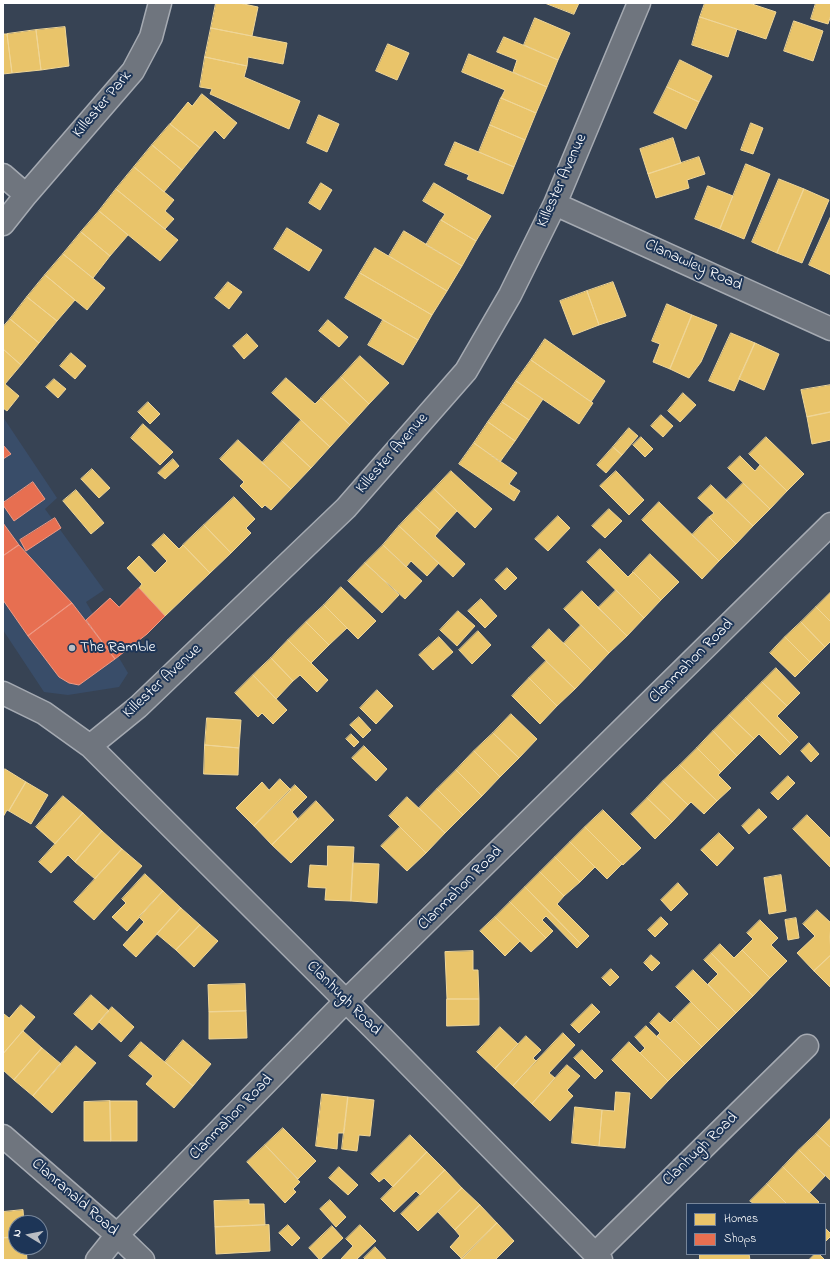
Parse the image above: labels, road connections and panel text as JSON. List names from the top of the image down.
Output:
{
  "streets": {
    "street": [
      "Killester Park",
      "Killester Avenue",
      "Clanawley Road",
      "Clanmahon Road",
      "Clanhugh Road",
      "Clanranald Road"
    ]
  },
  "crossings": [
    ["Killester Avenue", "Clanawley Road"],
    ["Killester Avenue", "Clanhugh Road"],
    ["Clanmahon Road", "Clanhugh Road"],
    ["Clanmahon Road", "Clanranald Road"]
  ],
  "places": ["The Ramble"],
  "legend": ["Homes", "Shops"],
  "north": "left"
}
